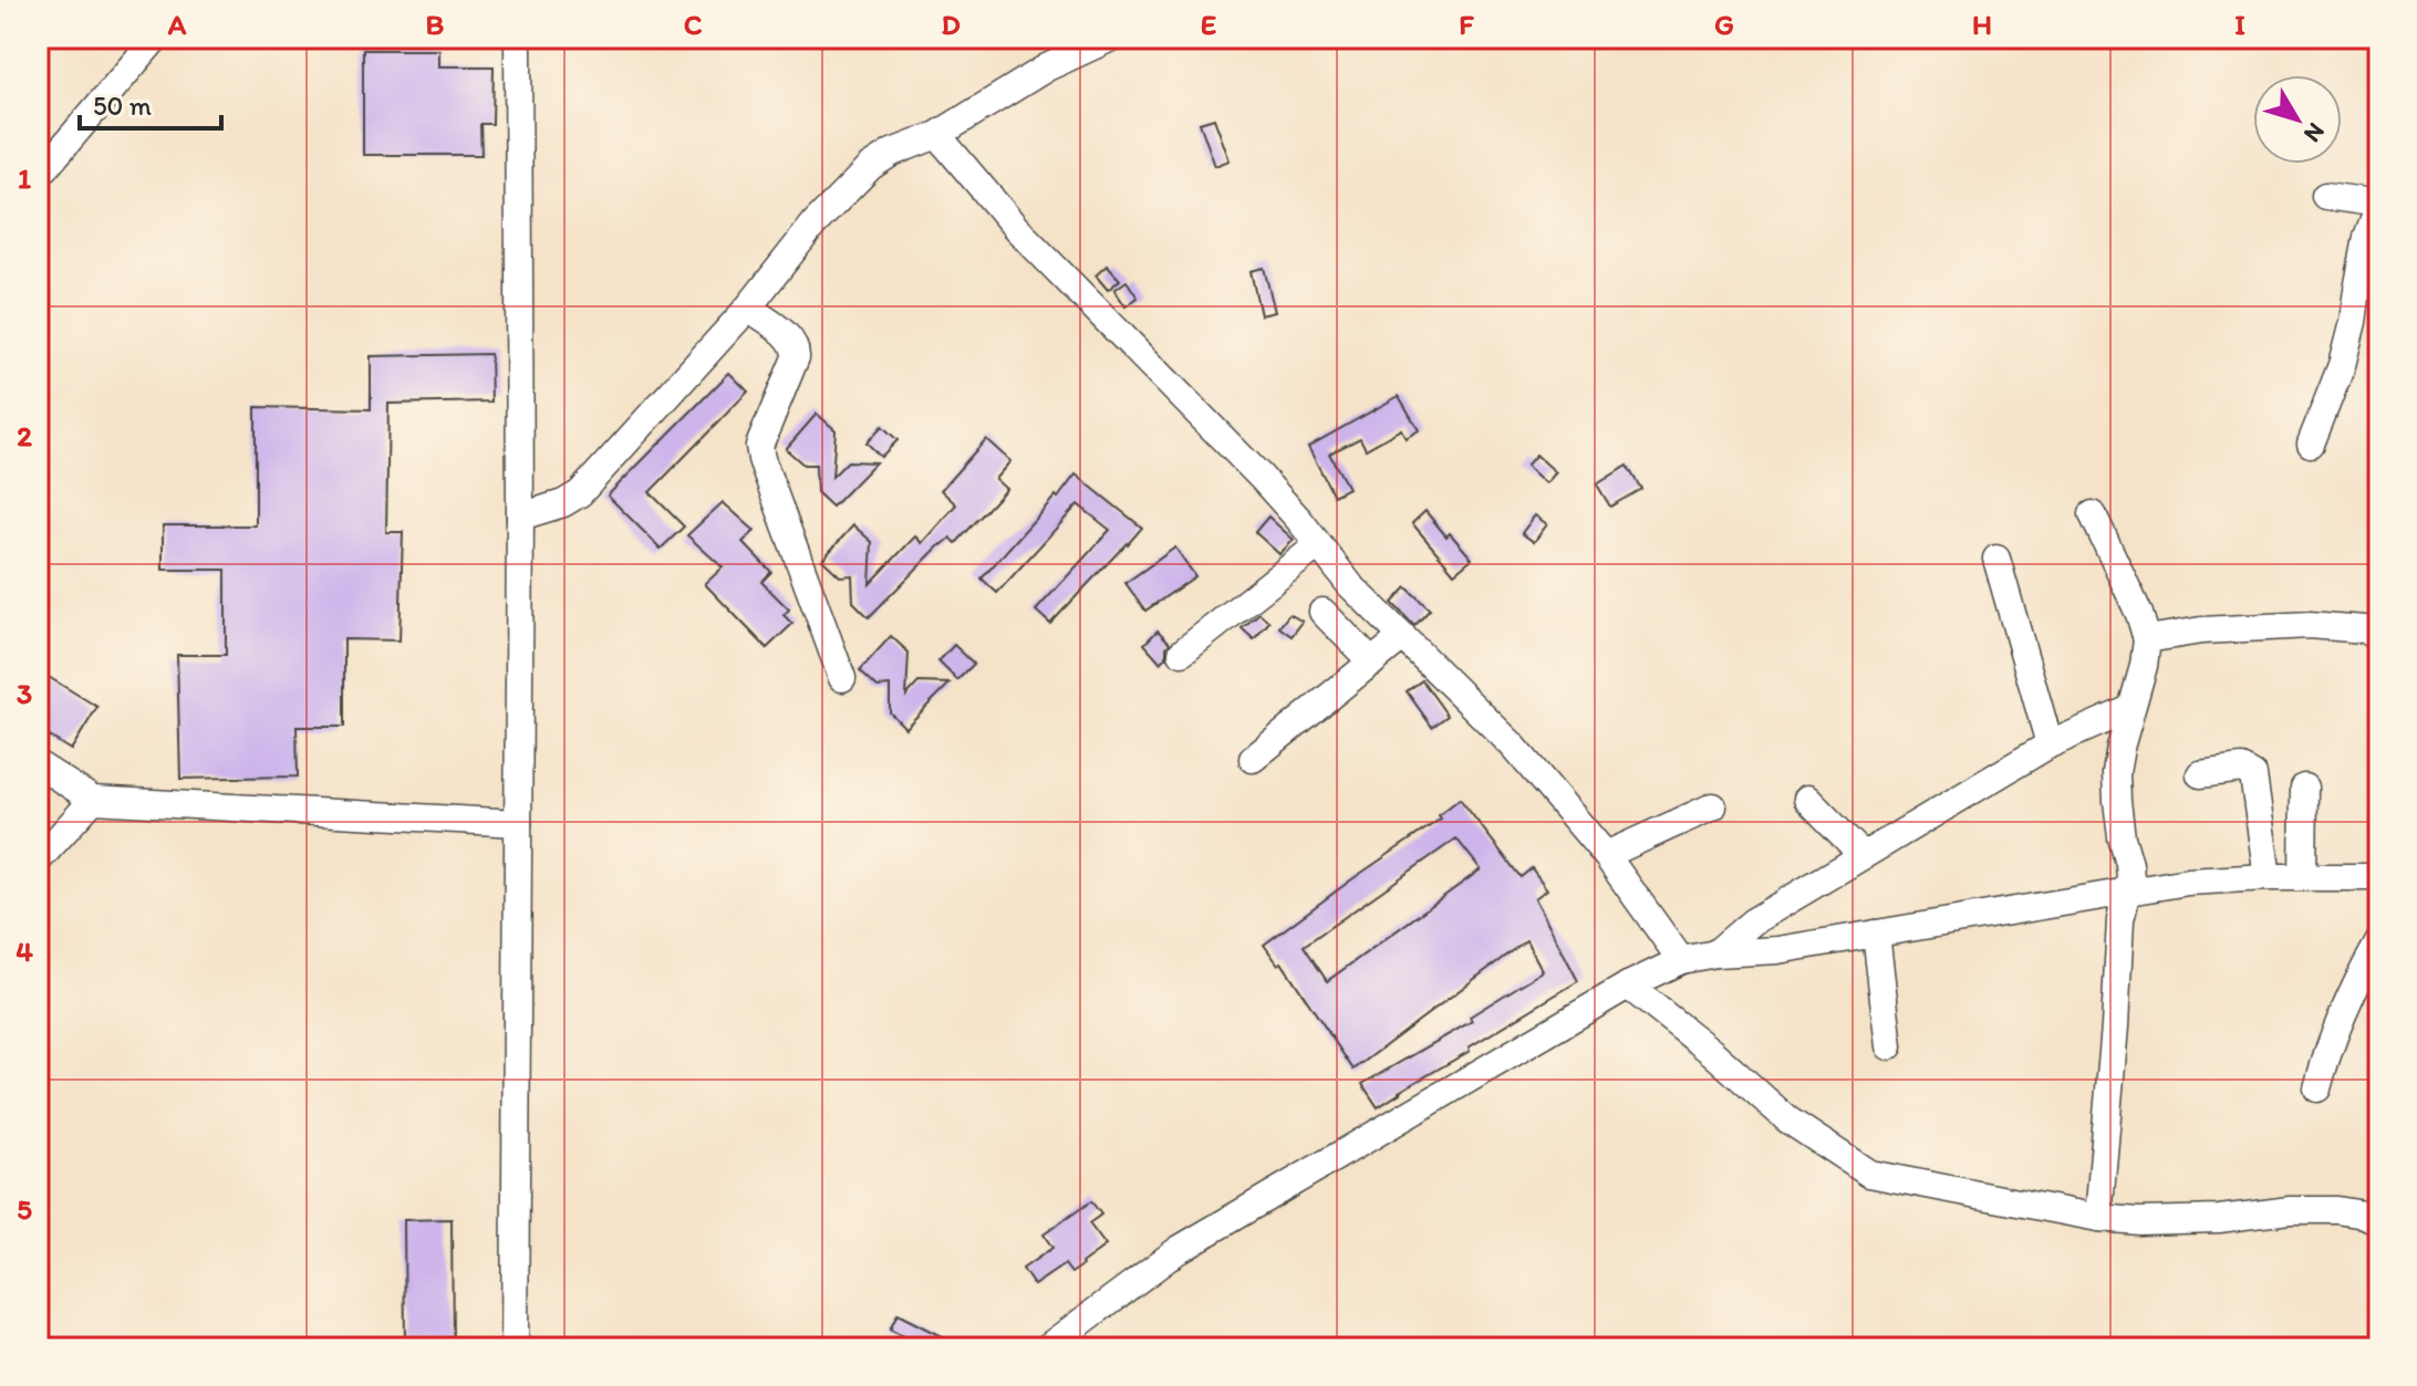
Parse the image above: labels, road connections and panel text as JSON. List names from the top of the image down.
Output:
{
  "scale_bar": "50 m",
  "north": "bottom right",
  "grid": {
    "columns": [
      "A",
      "B",
      "C",
      "D",
      "E",
      "F",
      "G",
      "H",
      "I"
    ],
    "rows": [
      "1",
      "2",
      "3",
      "4",
      "5"
    ]
  }
}
